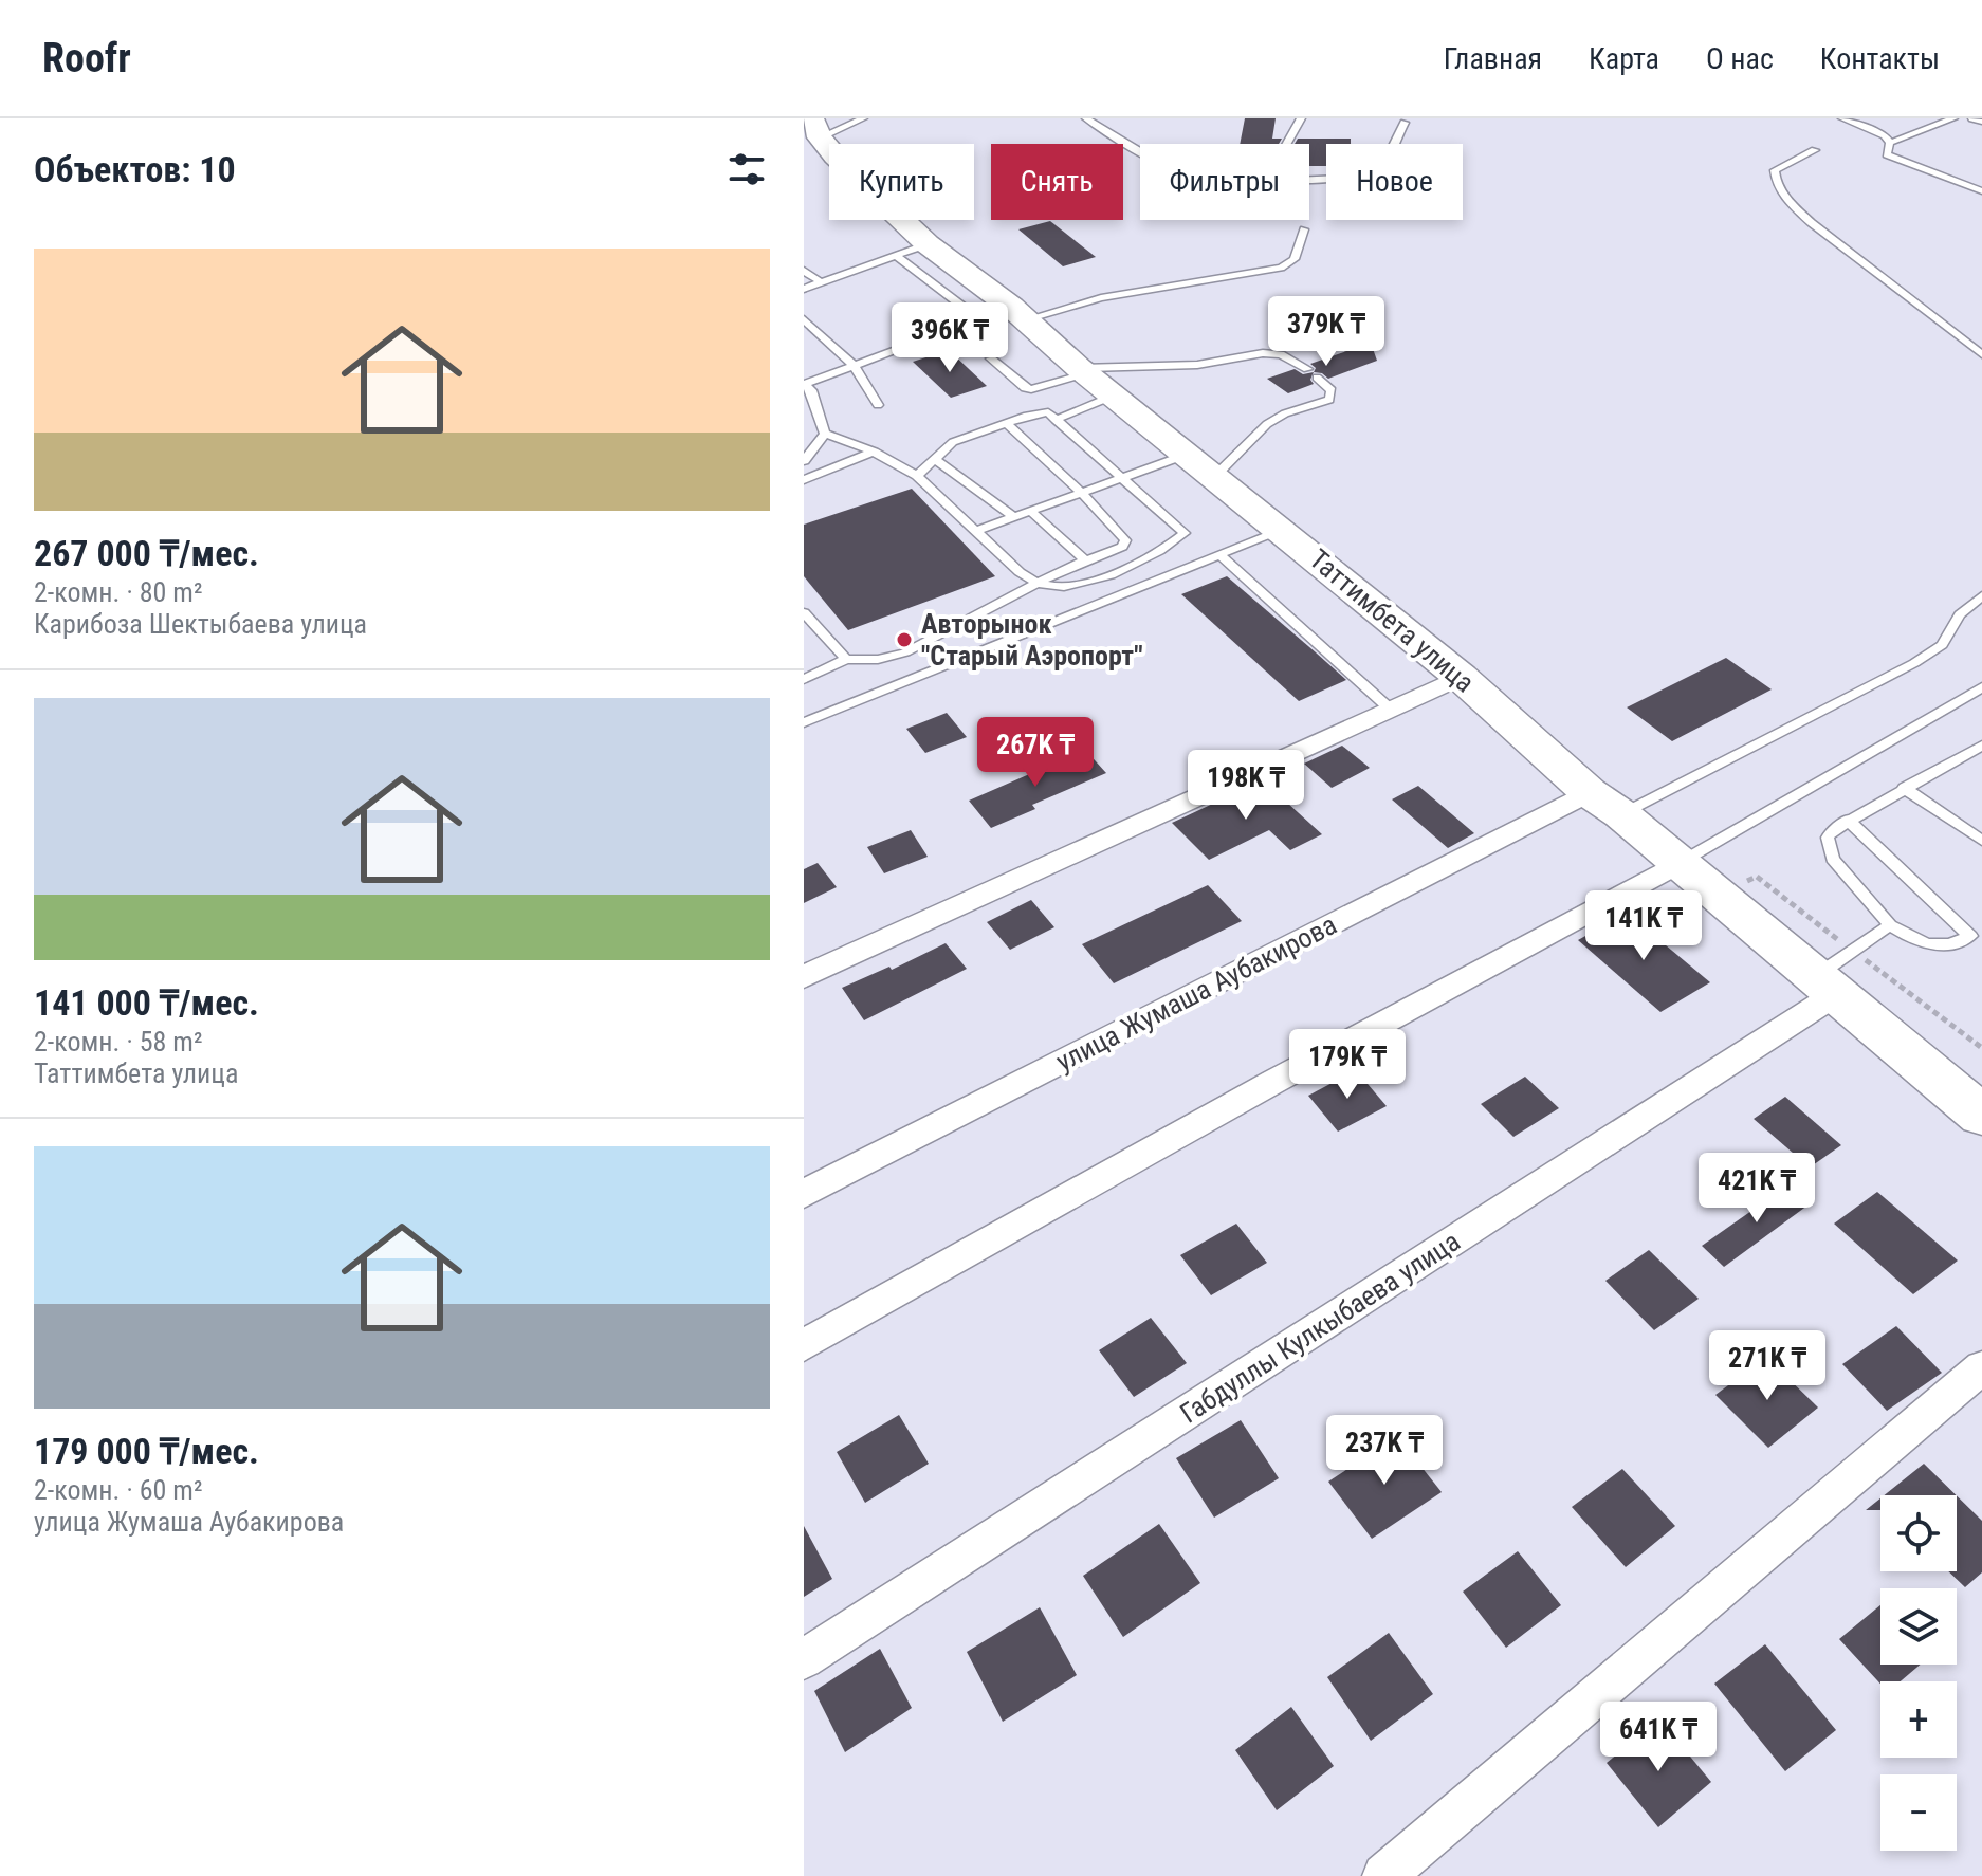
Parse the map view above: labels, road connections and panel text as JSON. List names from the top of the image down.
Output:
{
  "streets": {
    "main road": ["Таттимбета улица"],
    "street": ["улица Жумаша Аубакирова", "Габдуллы Кулкыбаева улица"]
  },
  "crossings": [
    ["Таттимбета улица", "улица Жумаша Аубакирова"],
    ["Таттимбета улица", "Габдуллы Кулкыбаева улица"]
  ],
  "places": ["Авторынок \"Старый Аэропорт\""],
  "page": {
    "header": "Roofr",
    "nav": [
      "Главная",
      "Карта",
      "О нас",
      "Контакты"
    ],
    "heading": "Объектов: 10",
    "chip": [
      "Купить",
      "Снять",
      "Фильтры",
      "Новое"
    ],
    "list": [
      {
        "name": "267 000 ₸/мес.",
        "note": "2-комн. · 80 m² · Карибоза Шектыбаева улица"
      },
      {
        "name": "141 000 ₸/мес.",
        "note": "2-комн. · 58 m² · Таттимбета улица"
      },
      {
        "name": "179 000 ₸/мес.",
        "note": "2-комн. · 60 m² · улица Жумаша Аубакирова"
      }
    ],
    "price": [
      "379K ₸",
      "396K ₸",
      "267K ₸",
      "198K ₸",
      "141K ₸",
      "179K ₸",
      "421K ₸",
      "271K ₸",
      "237K ₸",
      "641K ₸"
    ],
    "map_buttons": ["+", "−"]
  }
}
